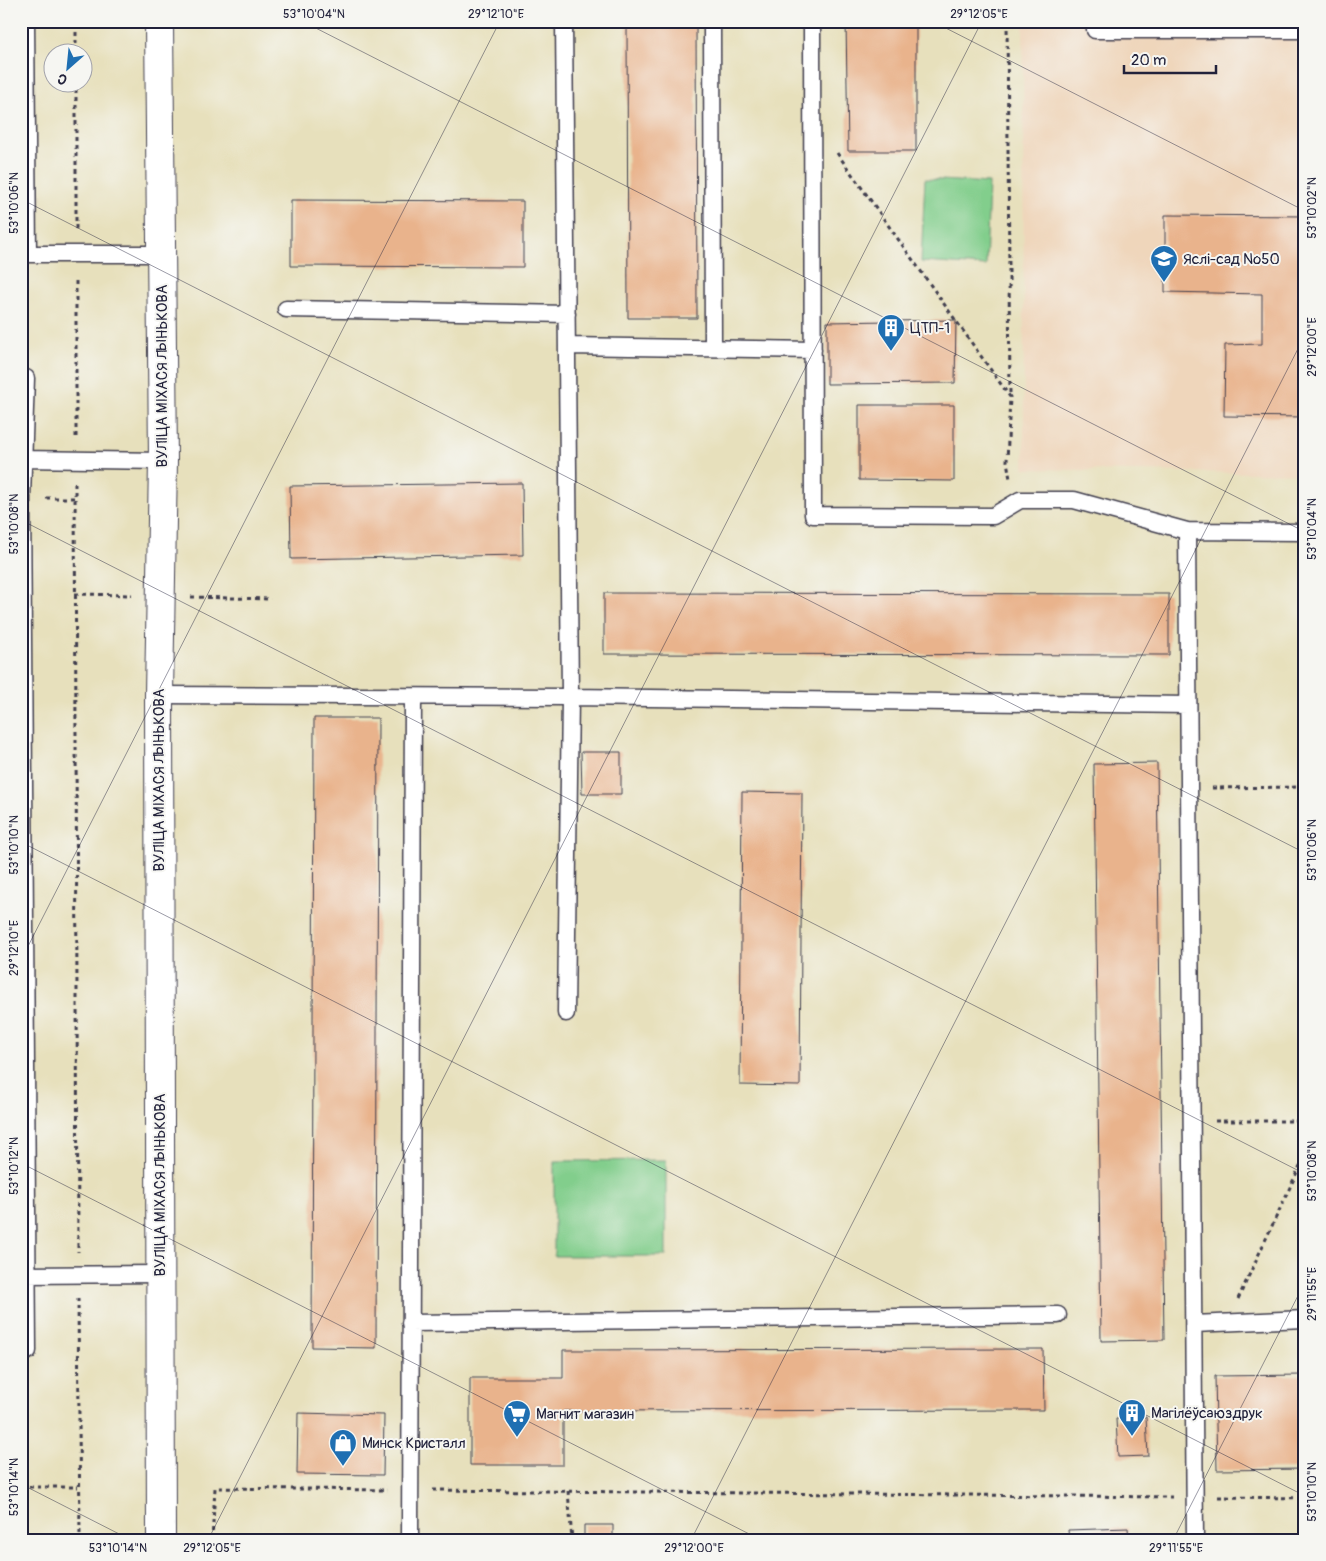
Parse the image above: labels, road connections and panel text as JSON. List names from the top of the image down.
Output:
{
  "streets": {
    "street": ["ВУЛІЦА МІХАСЯ ЛЫНЬКОВА"]
  },
  "places": {
    "school or university": ["Яслі-сад №50"],
    "building": ["ЦТП-1", "Магілёўсаюздрук"],
    "supermarket": ["Магнит магазин"],
    "shop": ["Минск Кристалл"]
  },
  "scale_bar": "20 m",
  "north": "bottom left",
  "coordinates": [
    "53°10'04\"N",
    "29°12'10\"E",
    "29°12'05\"E",
    "53°10'06\"N",
    "53°10'02\"N",
    "29°12'00\"E",
    "53°10'08\"N",
    "53°10'10\"N",
    "53°10'12\"N",
    "29°11'55\"E",
    "53°10'14\"N"
  ]
}
